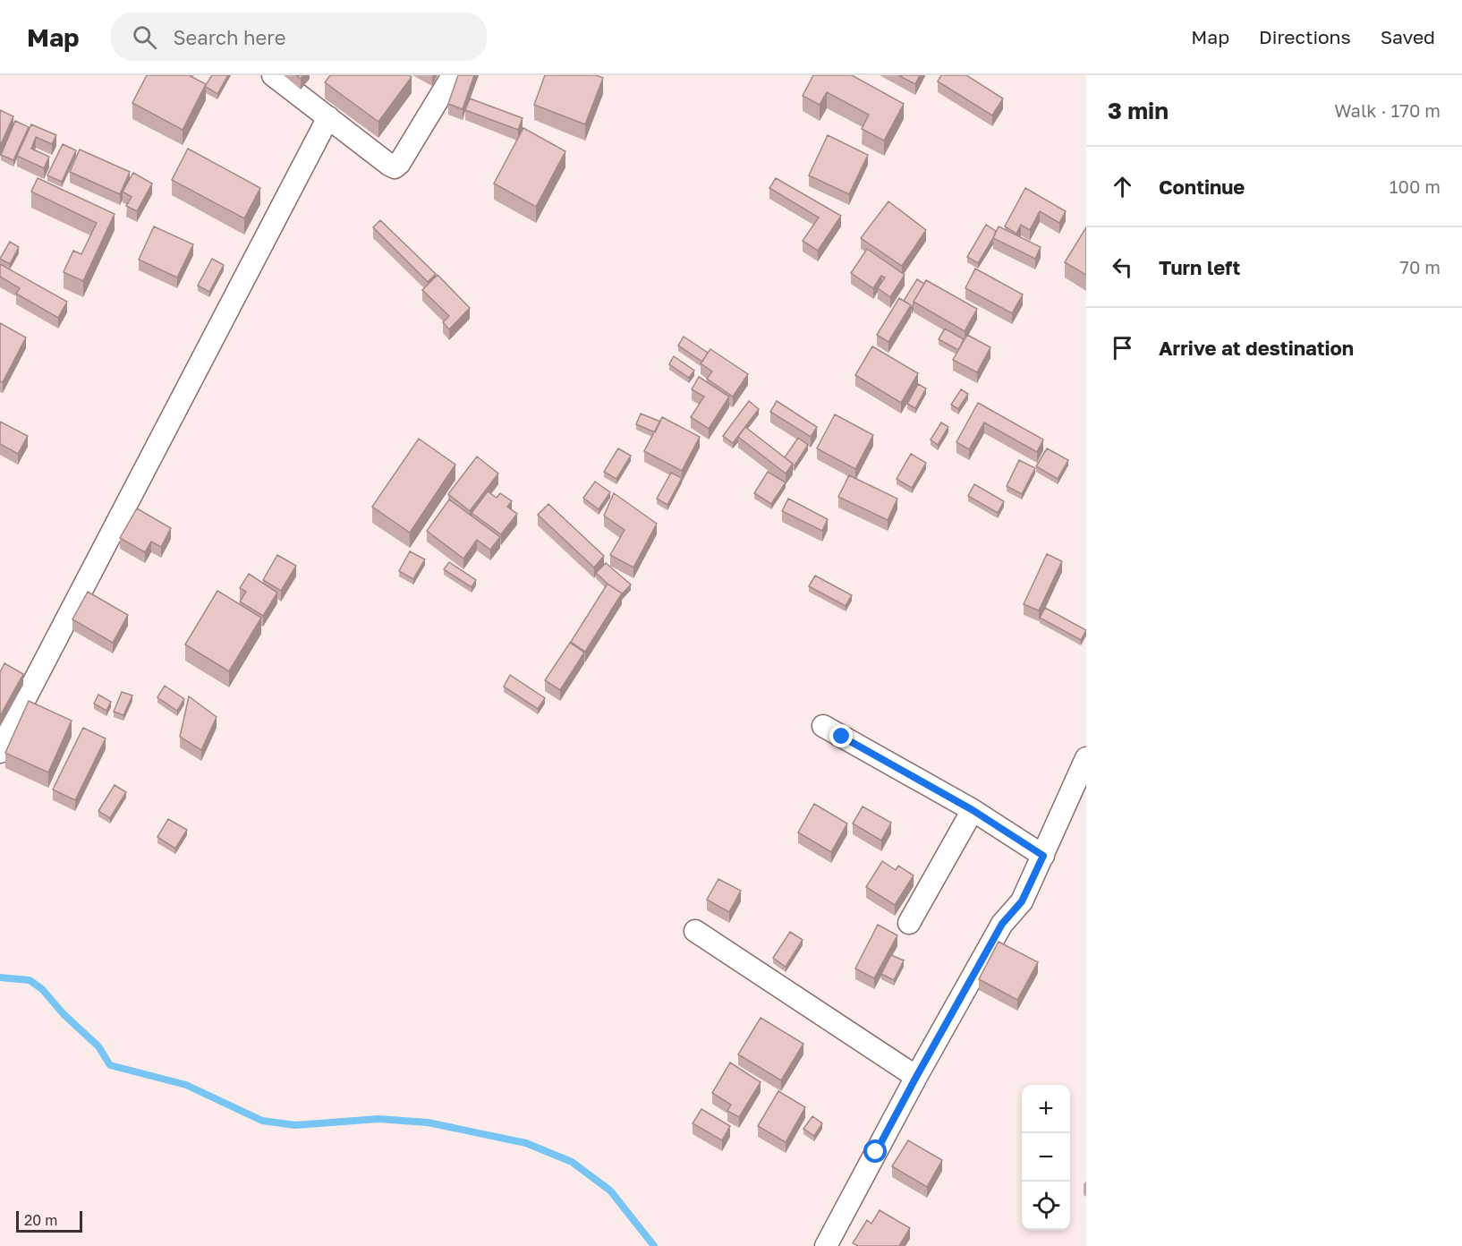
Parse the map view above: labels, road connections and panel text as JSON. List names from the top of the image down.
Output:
{
  "scale_bar": "20 m",
  "page": {
    "header": "Map",
    "search": "Search here",
    "nav": ["Map", "Directions", "Saved"],
    "heading": ["3 min", "Walk · 170 m"],
    "list": [
      ["Continue", "100 m"],
      ["Turn left", "70 m"],
      "Arrive at destination"
    ],
    "map_buttons": ["+", "−"],
    "scale": "20 m"
  }
}
